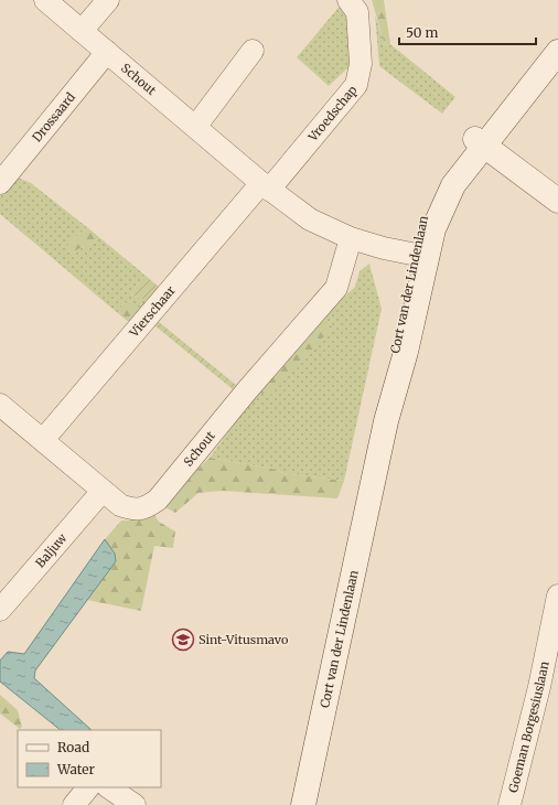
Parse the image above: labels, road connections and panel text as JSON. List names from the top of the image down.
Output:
{
  "streets": {
    "main road": ["Cort van der Lindenlaan"],
    "street": [
      "Schout",
      "Vroedschap",
      "Drossaard",
      "Vierschaar",
      "Baljuw",
      "Goeman Borgesiuslaan"
    ]
  },
  "crossings": [
    ["Schout", "Vroedschap"],
    ["Schout", "Drossaard"],
    ["Schout", "Cort van der Lindenlaan"],
    ["Schout", "Vierschaar"],
    ["Schout", "Baljuw"],
    ["Vroedschap", "Vierschaar"]
  ],
  "places": {
    "school or university": ["Sint-Vitusmavo"]
  },
  "legend": ["Road", "Water"],
  "scale_bar": "50 m"
}
